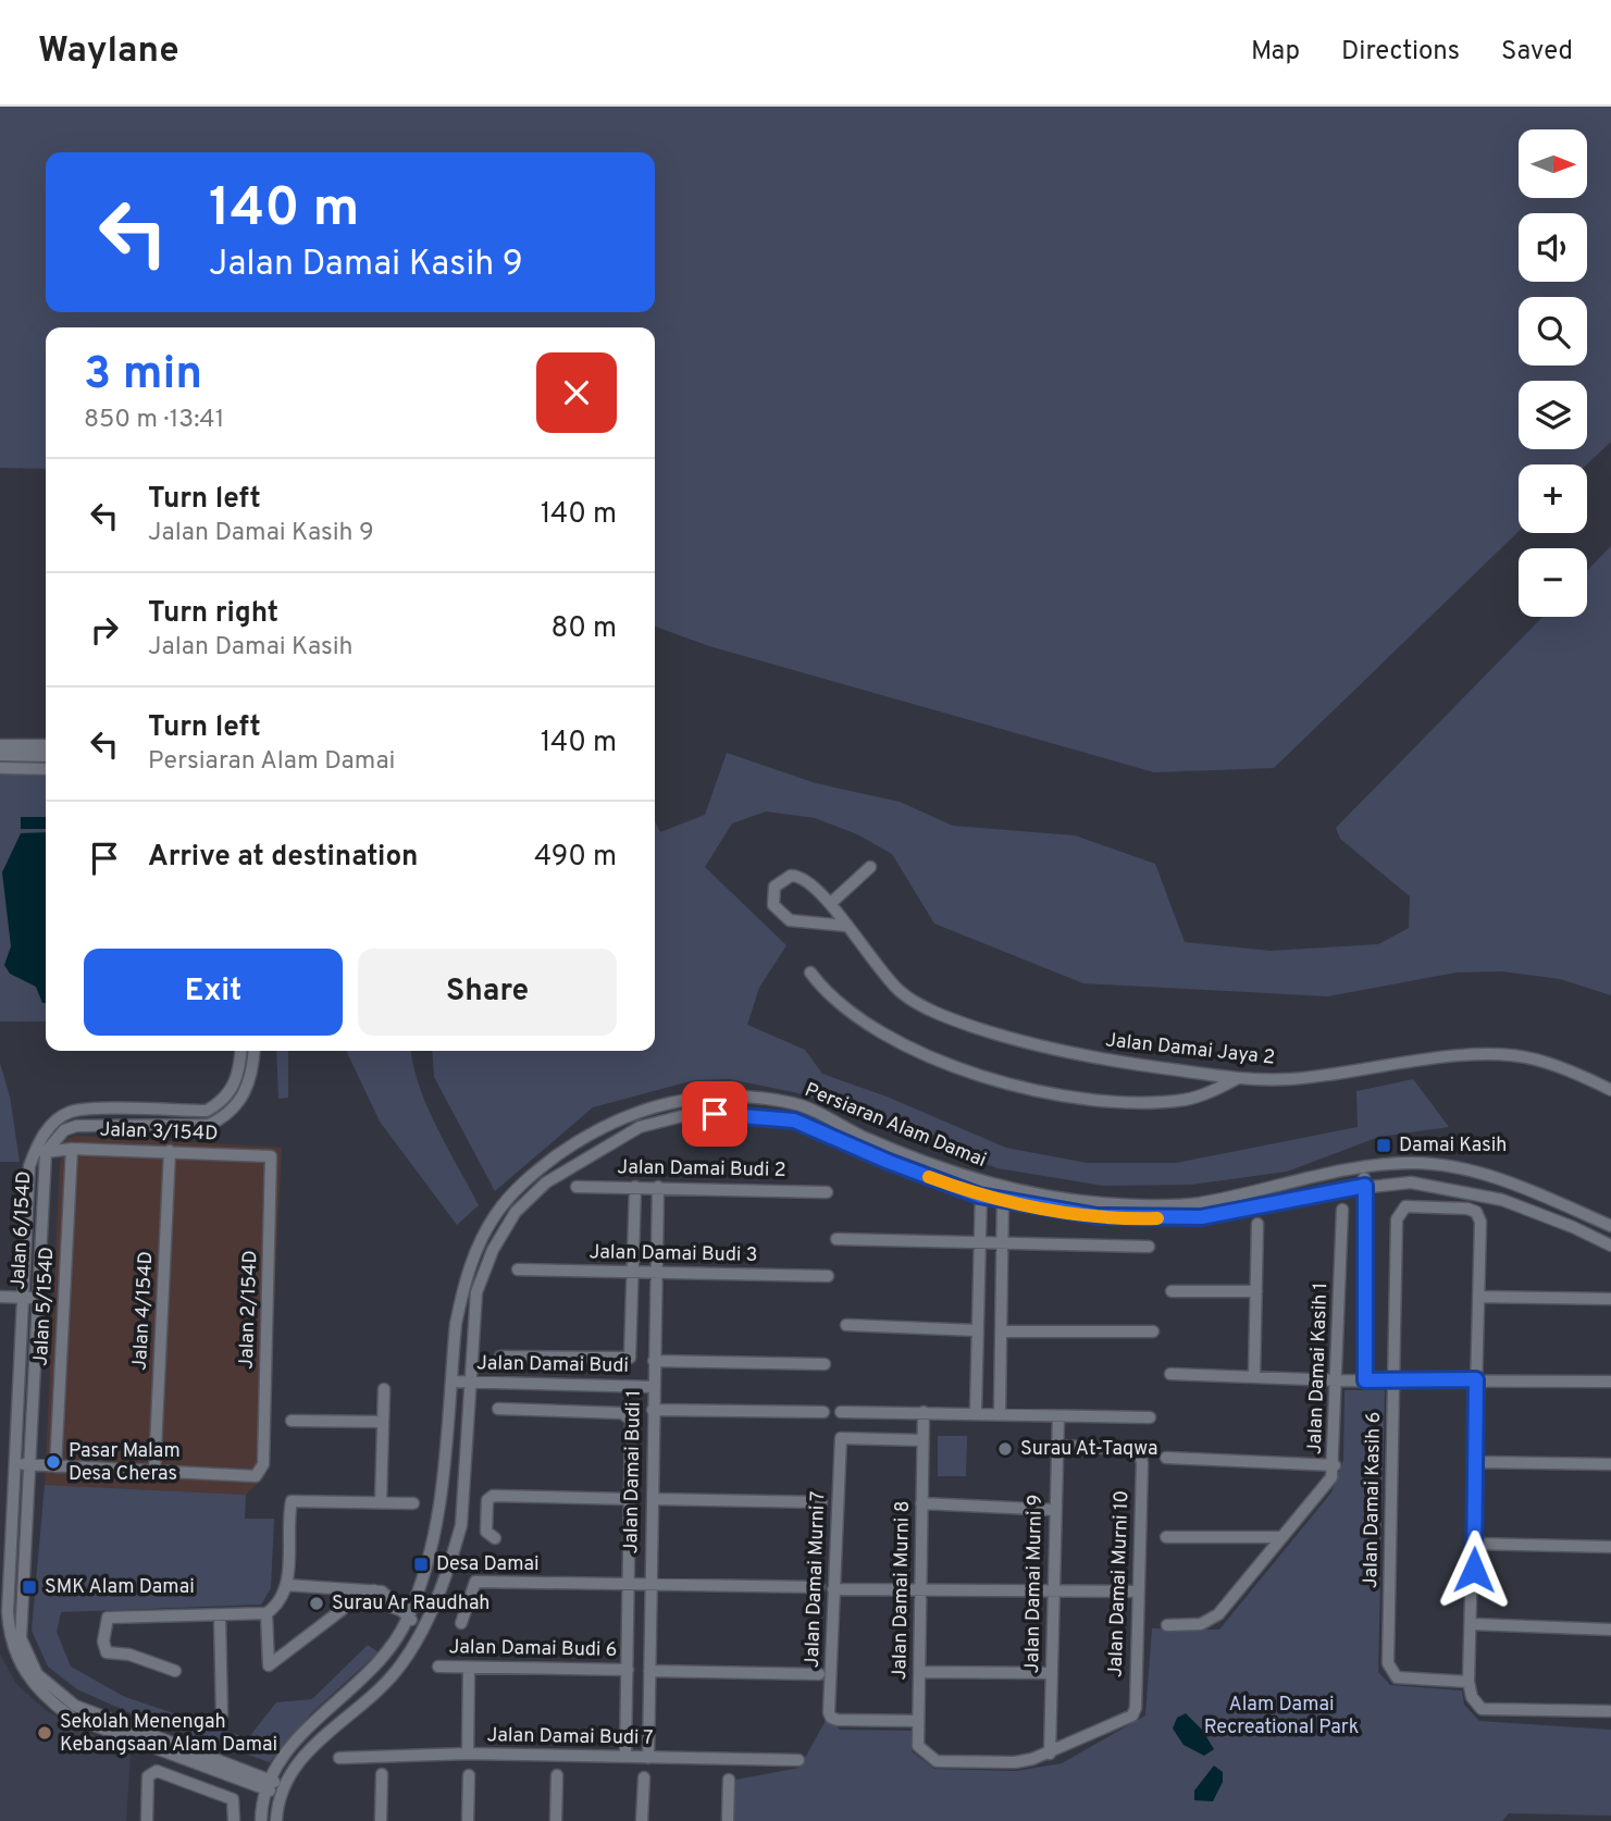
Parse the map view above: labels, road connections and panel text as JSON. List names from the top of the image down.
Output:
{
  "streets": {
    "street": [
      "Jalan Damai Jaya 2",
      "Persiaran Alam Damai",
      "Jalan 3/154D",
      "Jalan Damai Budi 2",
      "Jalan 6/154D",
      "Jalan Damai Budi 3",
      "Jalan 5/154D",
      "Jalan 2/154D",
      "Jalan 4/154D",
      "Jalan Damai Budi",
      "Jalan Damai Kasih 1",
      "Jalan Damai Budi 1",
      "Jalan Damai Kasih 6",
      "Jalan Damai Murni 7",
      "Jalan Damai Murni 9",
      "Jalan Damai Murni 10",
      "Jalan Damai Murni 8",
      "Jalan Damai Budi 6",
      "Jalan Damai Budi 7"
    ]
  },
  "crossings": [
    ["Persiaran Alam Damai", "Jalan 6/154D"],
    ["Persiaran Alam Damai", "Jalan Damai Budi"],
    ["Jalan 3/154D", "Jalan 6/154D"],
    ["Jalan 3/154D", "Jalan 5/154D"],
    ["Jalan 3/154D", "Jalan 2/154D"],
    ["Jalan 3/154D", "Jalan 4/154D"],
    ["Jalan Damai Budi 2", "Jalan Damai Budi"],
    ["Jalan Damai Budi 2", "Jalan Damai Budi 1"],
    ["Jalan Damai Budi 3", "Jalan Damai Budi"],
    ["Jalan Damai Budi 3", "Jalan Damai Budi 1"],
    ["Jalan 2/154D", "Jalan 4/154D"],
    ["Jalan Damai Budi", "Jalan Damai Budi 1"],
    ["Jalan Damai Budi 1", "Jalan Damai Budi 7"],
    ["Jalan Damai Murni 7", "Jalan Damai Murni 8"],
    ["Jalan Damai Murni 9", "Jalan Damai Murni 10"],
    ["Jalan Damai Murni 9", "Jalan Damai Murni 8"],
    ["Jalan Damai Murni 10", "Jalan Damai Murni 8"]
  ],
  "parks": ["Alam Damai Recreational Park"],
  "places": {
    "transit": ["Damai Kasih", "Desa Damai", "SMK Alam Damai"],
    "other": [
      "Surau At-Taqwa",
      "Pasar Malam Desa Cheras",
      "Surau Ar Raudhah",
      "Sekolah Menengah Kebangsaan Alam Damai"
    ]
  },
  "north": "right",
  "page": {
    "header": "Waylane",
    "nav": ["Map", "Directions", "Saved"],
    "map_buttons": ["+", "−"],
    "turn": ["140 m", "Jalan Damai Kasih 9"],
    "heading": ["3 min", "850 m · 13:41"],
    "list": [
      {
        "name": "Turn left",
        "note": "Jalan Damai Kasih 9",
        "value": "140 m"
      },
      {
        "name": "Turn right",
        "note": "Jalan Damai Kasih",
        "value": "80 m"
      },
      {
        "name": "Turn left",
        "note": "Persiaran Alam Damai",
        "value": "140 m"
      },
      {
        "name": "Arrive at destination",
        "value": "490 m"
      }
    ],
    "buttons": ["Exit", "Share"]
  }
}
